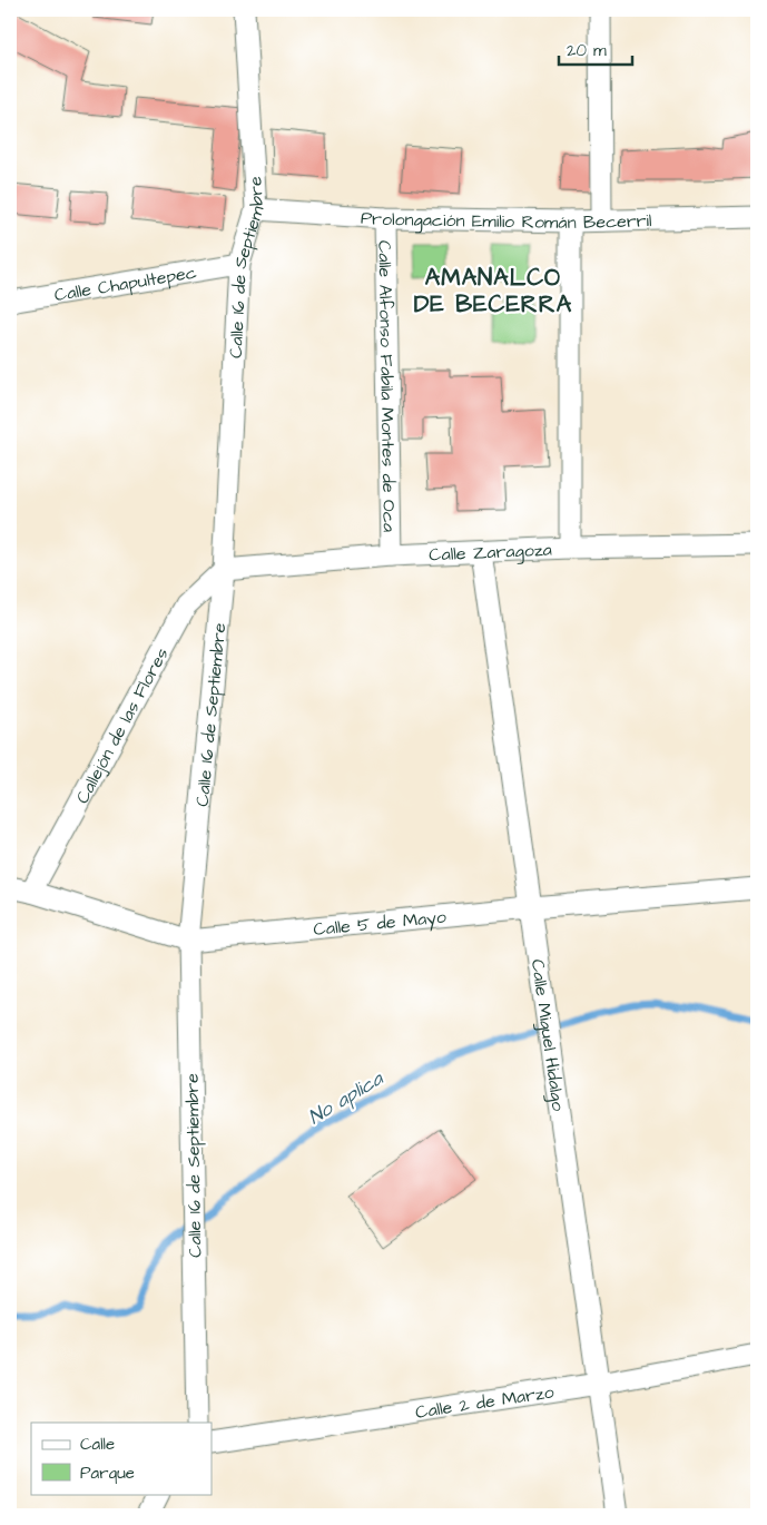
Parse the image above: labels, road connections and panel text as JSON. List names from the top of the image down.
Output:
{
  "streets": {
    "street": [
      "Prolongación Emilio Román Becerril",
      "Calle 16 de Septiembre",
      "Calle Chapultepec",
      "Calle Alfonso Fabila Montes de Oca",
      "Calle Zaragoza",
      "Callejón de las Flores",
      "Calle 5 de Mayo",
      "Calle Miguel Hidalgo",
      "Calle 2 de Marzo"
    ]
  },
  "crossings": [
    ["Prolongación Emilio Román Becerril", "Calle 16 de Septiembre"],
    ["Prolongación Emilio Román Becerril", "Calle Alfonso Fabila Montes de Oca"],
    ["Calle 16 de Septiembre", "Calle Chapultepec"],
    ["Calle 16 de Septiembre", "Calle Zaragoza"],
    ["Calle 16 de Septiembre", "Callejón de las Flores"],
    ["Calle 16 de Septiembre", "Calle 5 de Mayo"],
    ["Calle Alfonso Fabila Montes de Oca", "Calle Zaragoza"],
    ["Calle Zaragoza", "Callejón de las Flores"],
    ["Calle Zaragoza", "Calle Miguel Hidalgo"],
    ["Callejón de las Flores", "Calle 5 de Mayo"],
    ["Calle 5 de Mayo", "Calle Miguel Hidalgo"],
    ["Calle Miguel Hidalgo", "Calle 2 de Marzo"]
  ],
  "districts": ["AMANALCO DE BECERRA"],
  "water": ["No aplica"],
  "legend": ["Calle", "Parque"],
  "scale_bar": "20 m"
}
